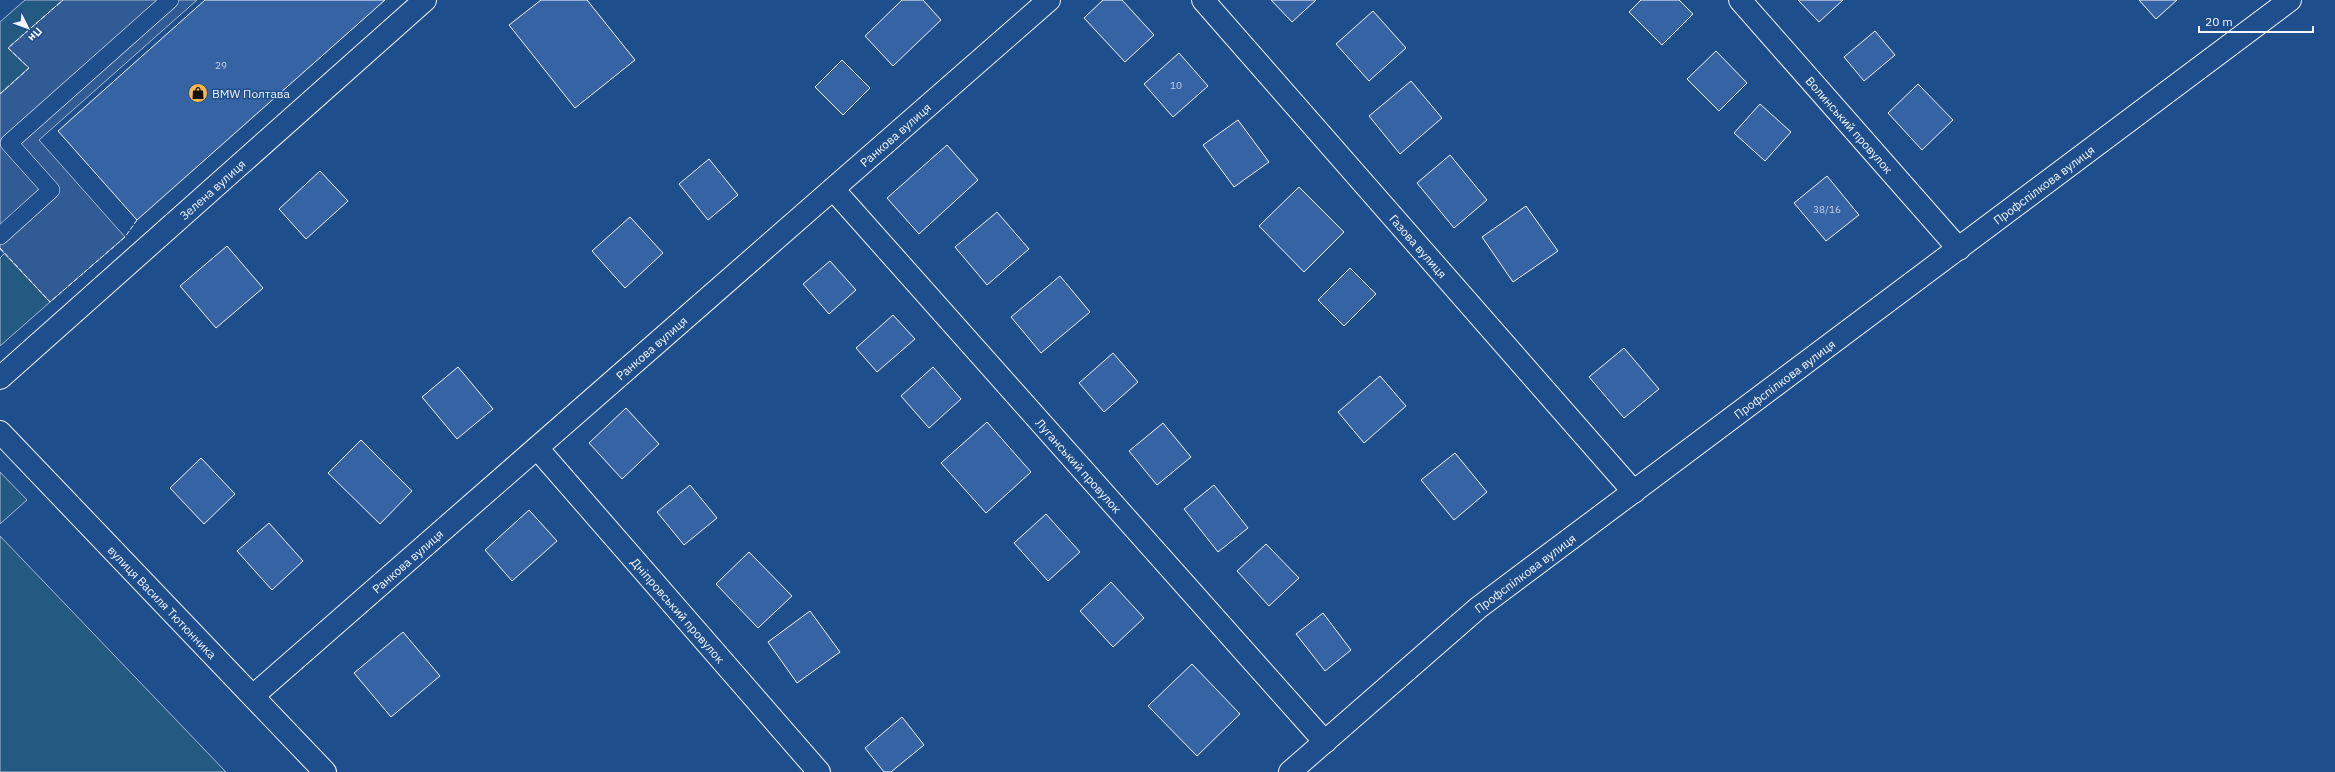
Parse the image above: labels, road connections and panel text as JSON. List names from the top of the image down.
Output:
{
  "streets": {
    "street": [
      "Волинський провулок",
      "Ранкова вулиця",
      "Профспілкова вулиця",
      "Зелена вулиця",
      "Газова вулиця",
      "Луганський провулок",
      "вулиця Василя Тютюнника",
      "Дніпровський провулок"
    ]
  },
  "crossings": [
    ["Волинський провулок", "Профспілкова вулиця"],
    ["Ранкова вулиця", "Луганський провулок"],
    ["Ранкова вулиця", "вулиця Василя Тютюнника"],
    ["Ранкова вулиця", "Дніпровський провулок"],
    ["Профспілкова вулиця", "Газова вулиця"],
    ["Профспілкова вулиця", "Луганський провулок"]
  ],
  "places": {
    "shop": ["BMW Полтава"]
  },
  "house_numbers": ["29", "10", "38/16"],
  "scale_bar": "20 m",
  "north": "bottom right"
}
